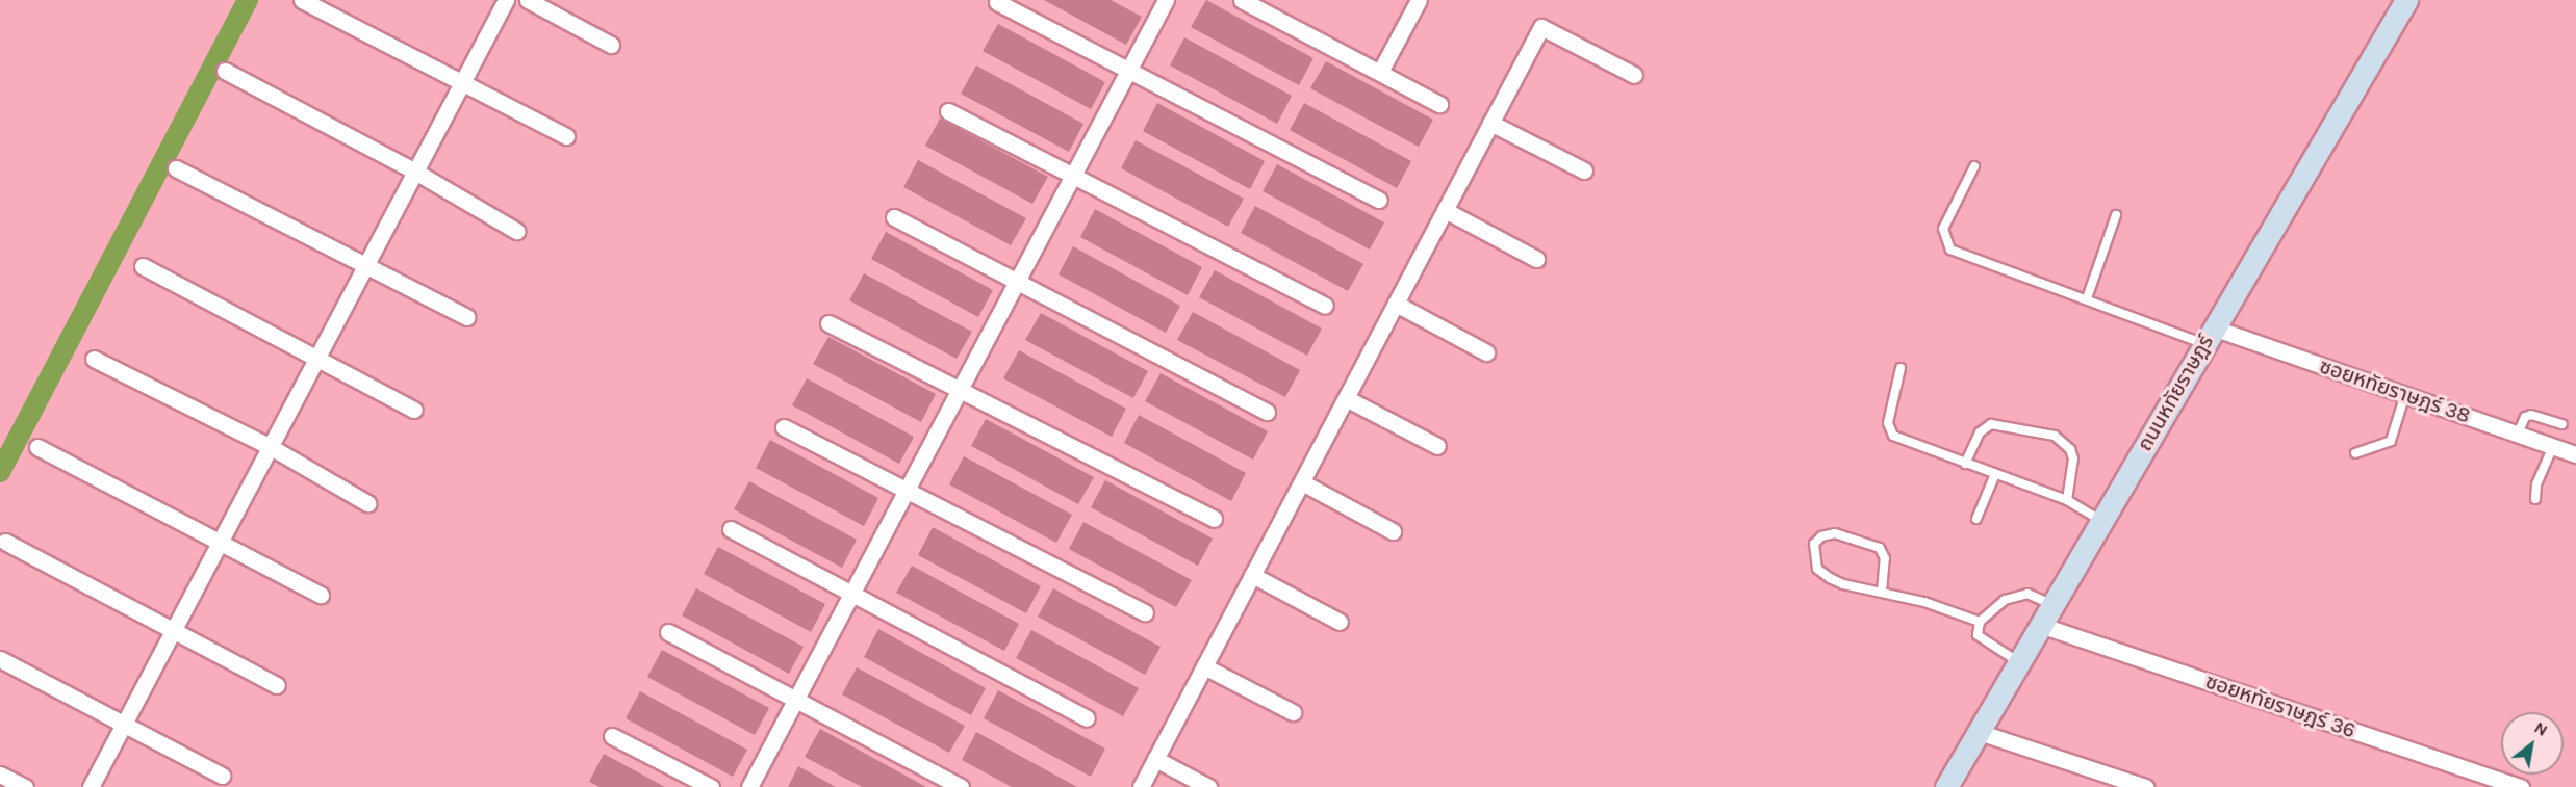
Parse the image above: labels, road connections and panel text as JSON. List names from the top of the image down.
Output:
{
  "streets": {
    "main road": ["ถนนหทัยราษฎร์"],
    "street": ["ซอยหทัยราษฎร์ 38", "ซอยหทัยราษฎร์ 36"]
  },
  "crossings": [
    ["ซอยหทัยราษฎร์ 38", "ถนนหทัยราษฎร์"],
    ["ถนนหทัยราษฎร์", "ซอยหทัยราษฎร์ 36"]
  ],
  "north": "top right"
}
